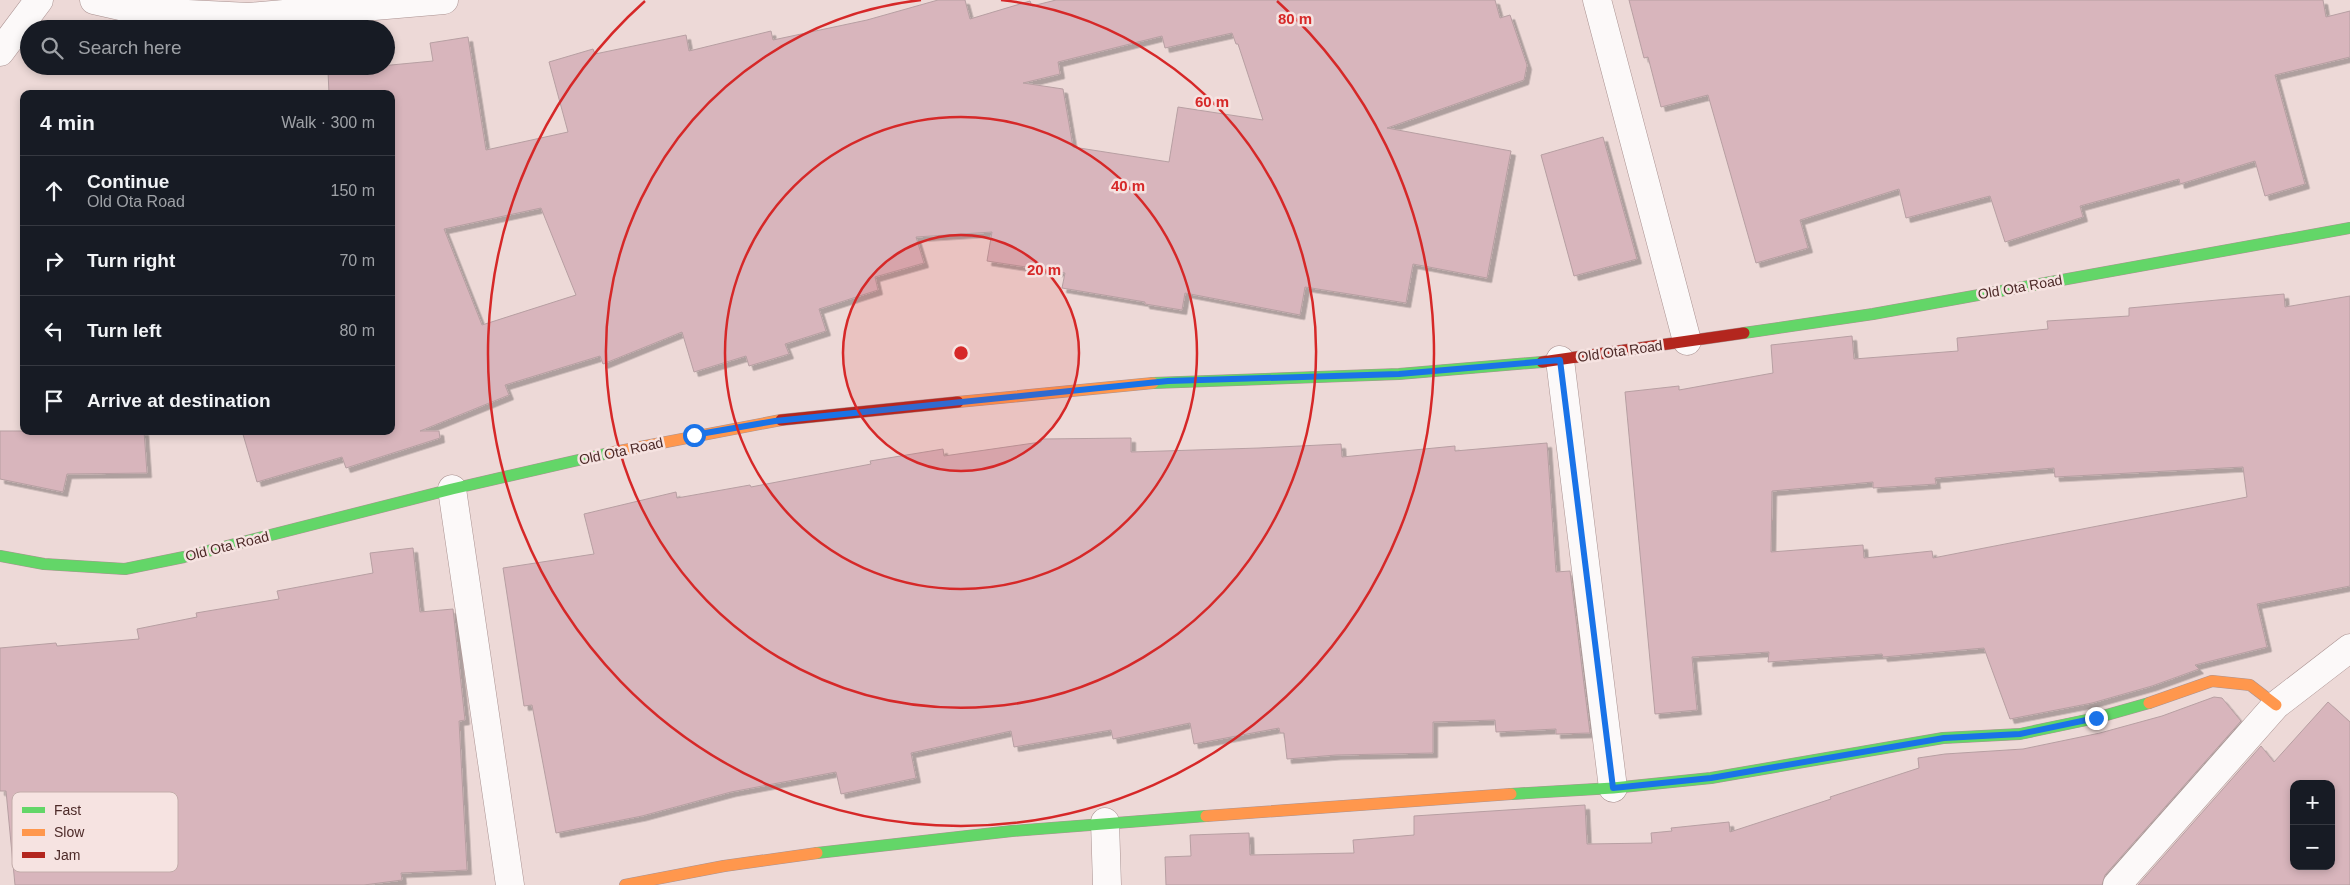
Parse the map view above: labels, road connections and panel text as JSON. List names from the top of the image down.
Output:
{
  "streets": {
    "street": ["Old Ota Road"]
  },
  "legend": ["Fast", "Slow", "Jam"],
  "page": {
    "search": "Search here",
    "heading": ["4 min", "Walk · 300 m"],
    "list": [
      ["Continue", "Old Ota Road", "150 m"],
      ["Turn right", "70 m"],
      ["Turn left", "80 m"],
      "Arrive at destination"
    ],
    "map_buttons": ["+", "−"]
  },
  "rings": [
    "80 m",
    "60 m",
    "40 m",
    "20 m"
  ]
}
